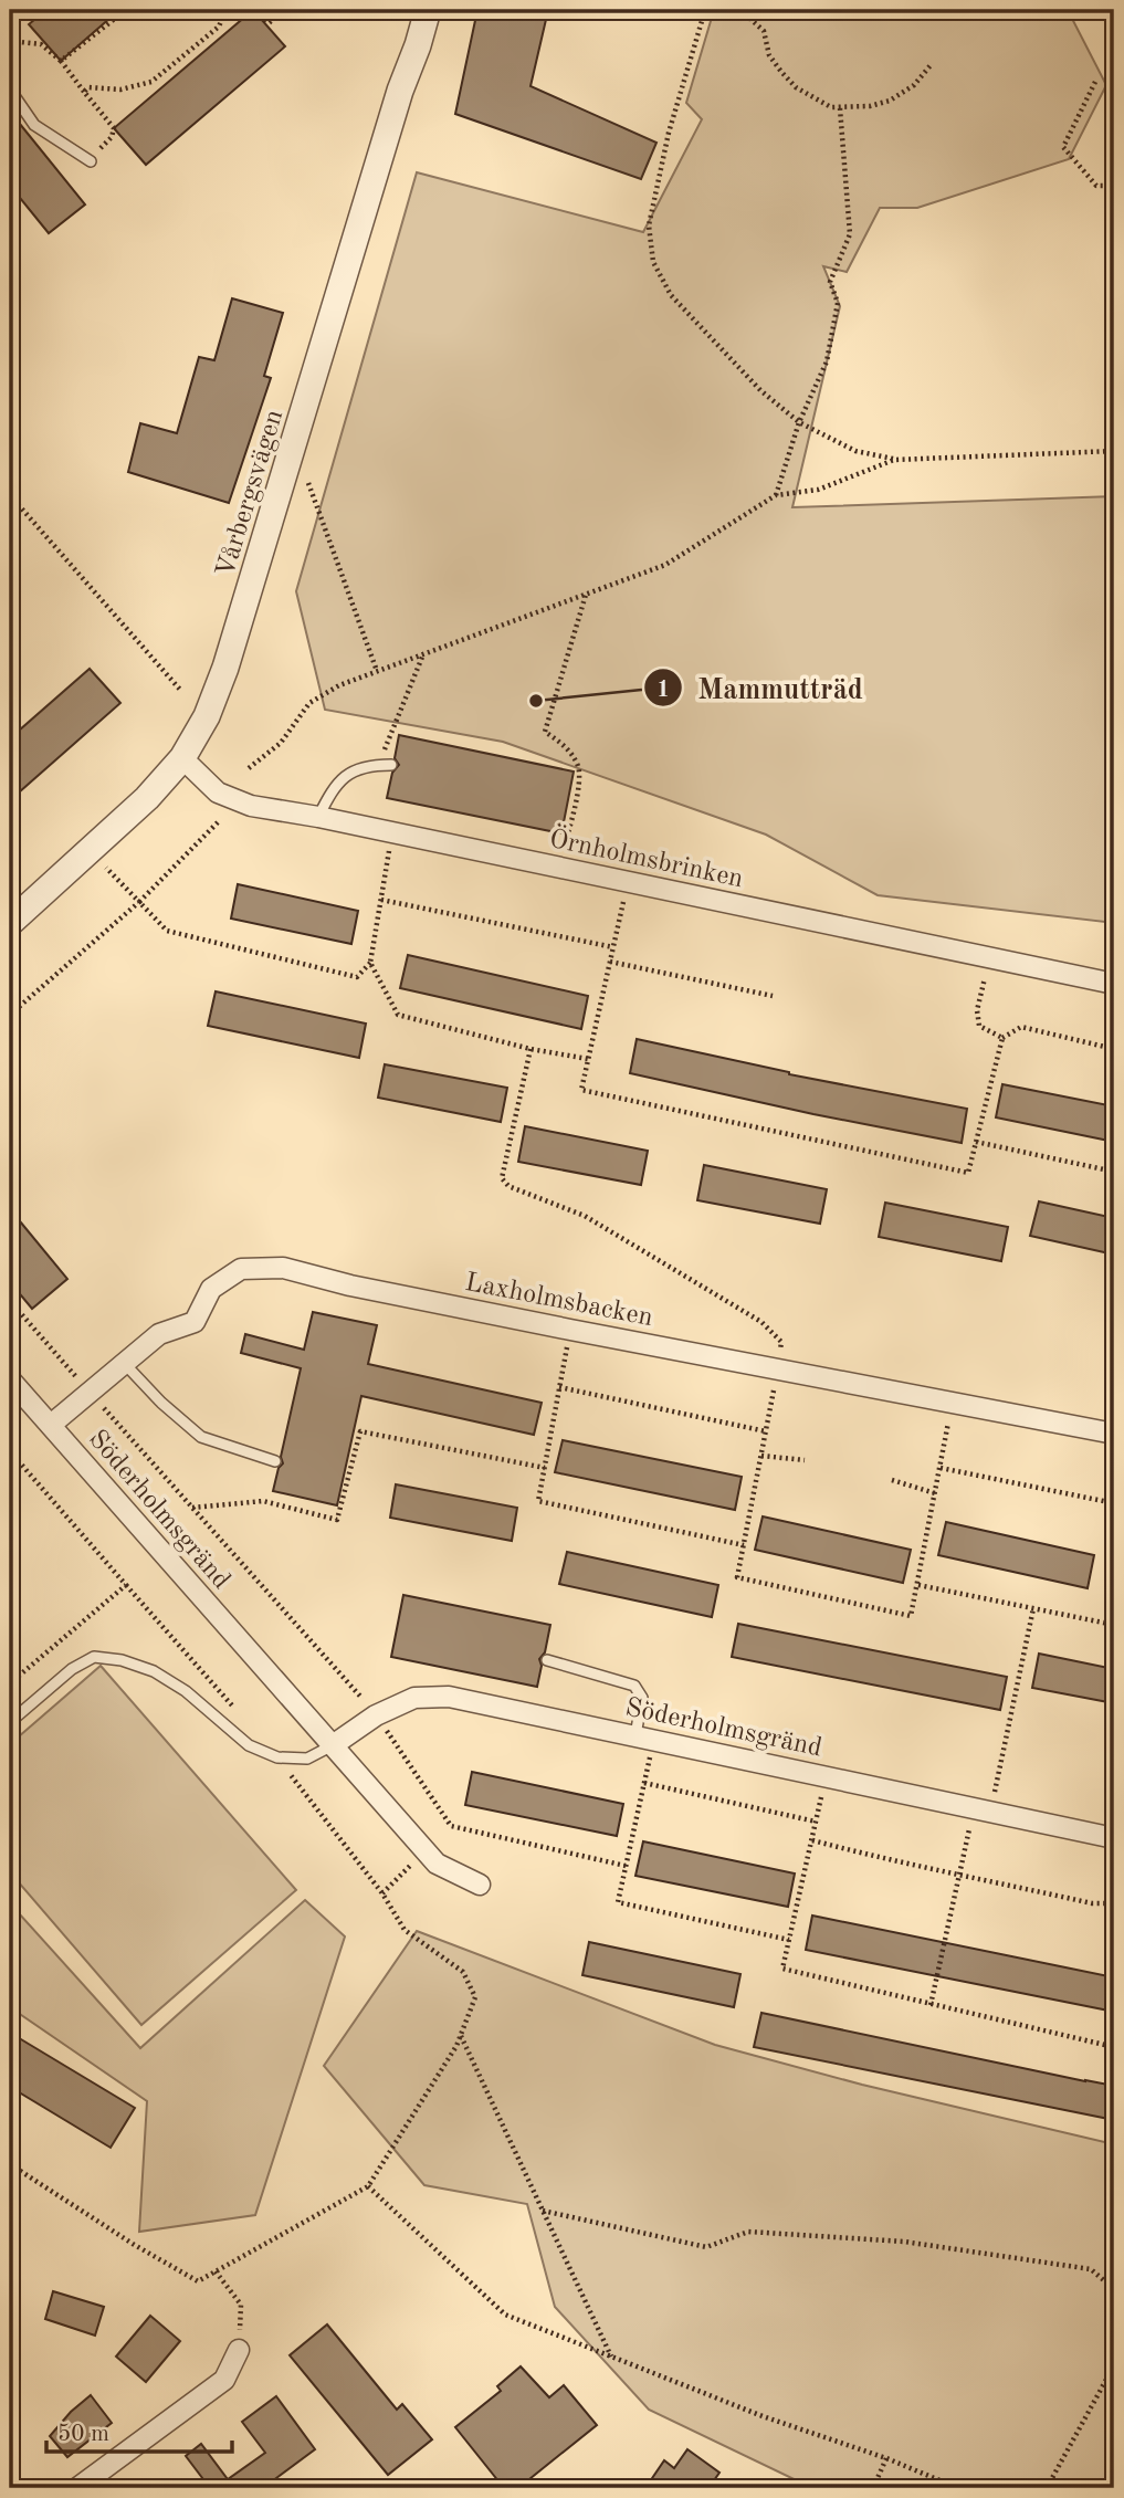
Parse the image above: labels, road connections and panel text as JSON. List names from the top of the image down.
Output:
{
  "streets": {
    "street": [
      "Vårbergsvägen",
      "Örnholmsbrinken",
      "Laxholmsbacken",
      "Söderholmsgränd"
    ]
  },
  "crossings": [
    ["Vårbergsvägen", "Örnholmsbrinken"],
    ["Laxholmsbacken", "Söderholmsgränd"]
  ],
  "places": ["Mammutträd"],
  "scale_bar": "50 m"
}
